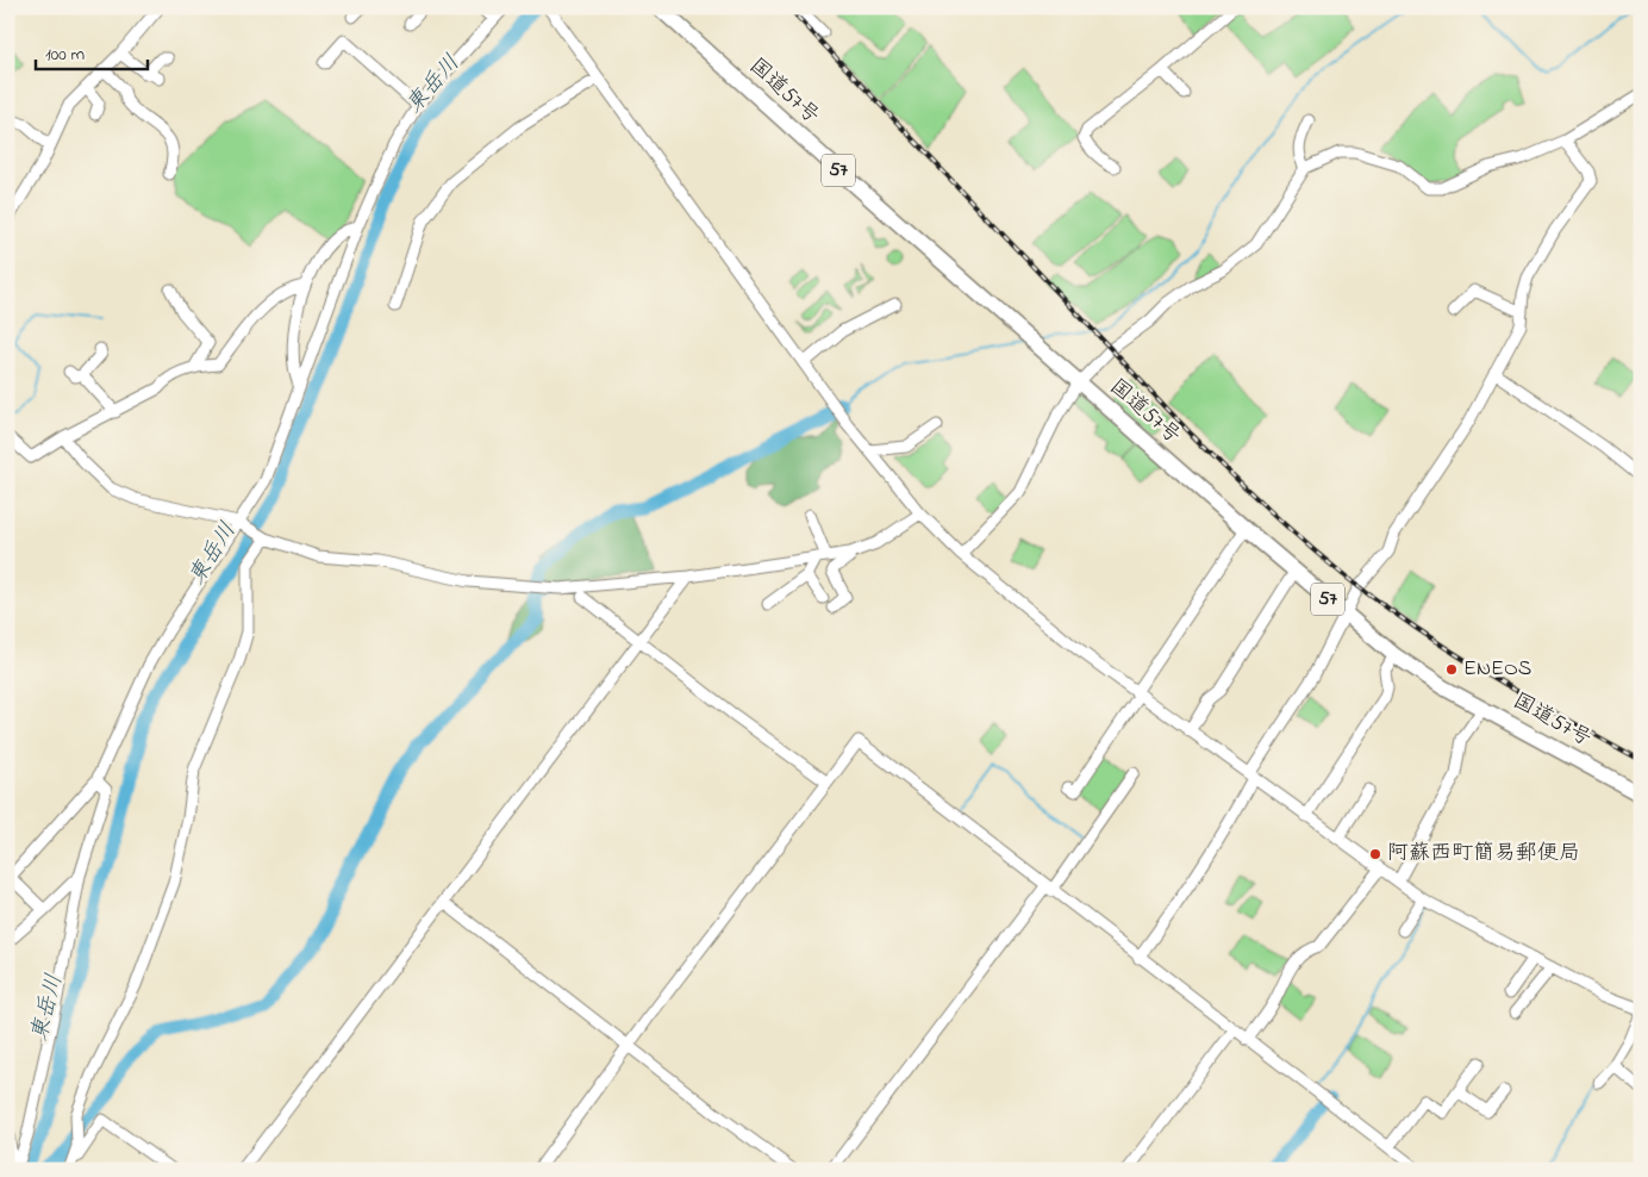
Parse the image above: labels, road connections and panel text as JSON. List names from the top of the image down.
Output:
{
  "streets": {
    "highway": ["国道57号", "57"]
  },
  "water": ["東岳川"],
  "places": ["ENEOS", "阿蘇西町簡易郵便局"],
  "scale_bar": "100 m"
}
